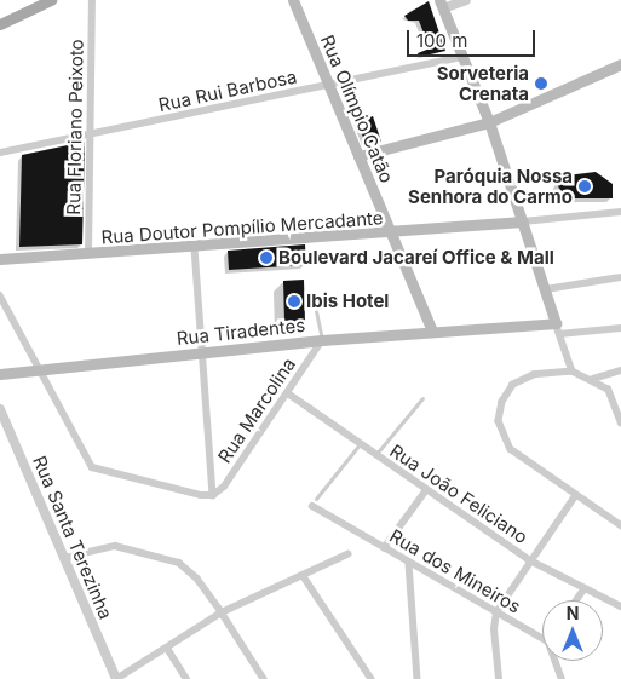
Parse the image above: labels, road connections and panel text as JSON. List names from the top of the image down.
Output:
{
  "streets": {
    "main road": ["Rua Olímpio Catão", "Rua Doutor Pompílio Mercadante", "Rua Tiradentes"],
    "street": [
      "Rua Rui Barbosa",
      "Rua Floriano Peixoto",
      "Rua Marcolina",
      "Rua João Feliciano",
      "Rua Santa Terezinha",
      "Rua dos Mineiros"
    ]
  },
  "crossings": [
    ["Rua Rui Barbosa", "Rua Olímpio Catão"],
    ["Rua Rui Barbosa", "Rua Floriano Peixoto"],
    ["Rua Olímpio Catão", "Rua Doutor Pompílio Mercadante"],
    ["Rua Olímpio Catão", "Rua Tiradentes"],
    ["Rua Floriano Peixoto", "Rua Doutor Pompílio Mercadante"],
    ["Rua Tiradentes", "Rua Marcolina"],
    ["Rua Marcolina", "Rua João Feliciano"]
  ],
  "places": [
    "Sorveteria Crenata",
    "Paróquia Nossa Senhora do Carmo",
    "Boulevard Jacareí Office & Mall",
    "Ibis Hotel"
  ],
  "scale_bar": "100 m",
  "north": "top"
}
